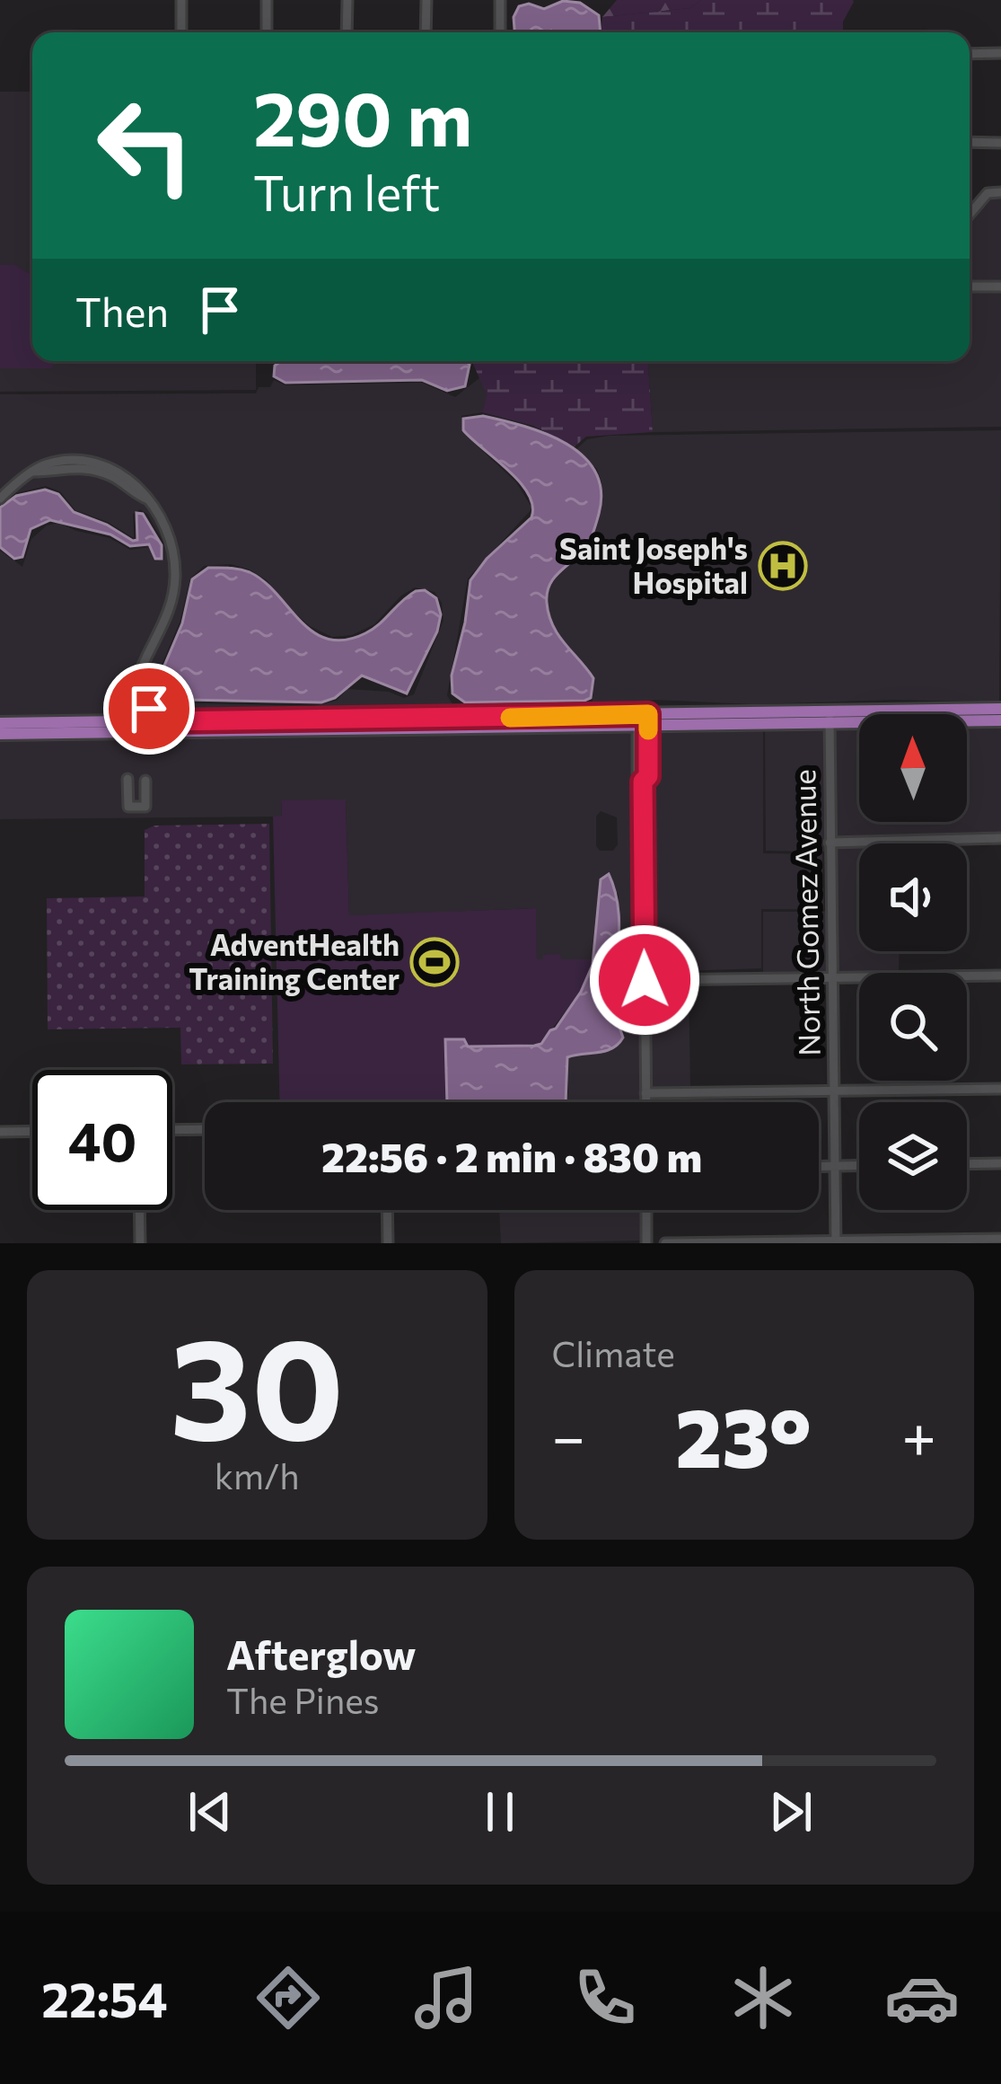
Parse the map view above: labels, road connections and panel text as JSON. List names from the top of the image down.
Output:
{
  "streets": {
    "street": ["North Gomez Avenue"]
  },
  "places": {
    "hospital": ["Saint Joseph's Hospital"],
    "sports": ["AdventHealth Training Center"]
  },
  "north": "top",
  "page": {
    "turn": ["290 m", "Turn left"],
    "then": "Then",
    "limit": "40",
    "trip": "22:56 · 2 min · 830 m",
    "tile": [
      ["30", "km/h"],
      "Climate"
    ],
    "heat": ["−", "23°", "+"],
    "song": ["Afterglow", "The Pines"],
    "tabs": "22:54"
  }
}
